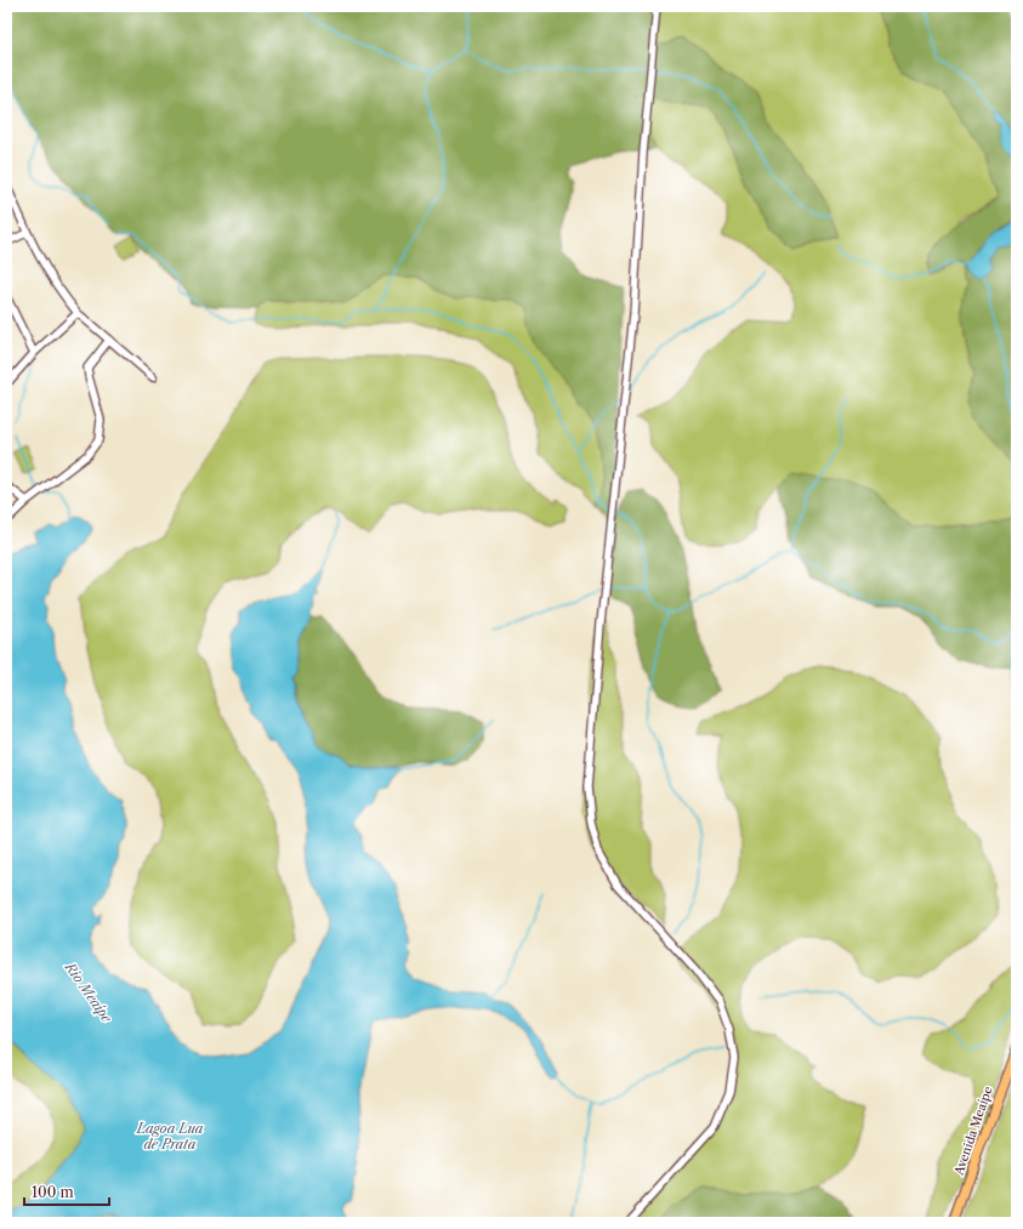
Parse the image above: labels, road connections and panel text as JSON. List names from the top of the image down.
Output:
{
  "streets": {
    "main road": ["Avenida Meaípe"]
  },
  "water": ["Rio Meaípe", "Lagoa Lua de Prata"],
  "scale_bar": "100 m"
}
